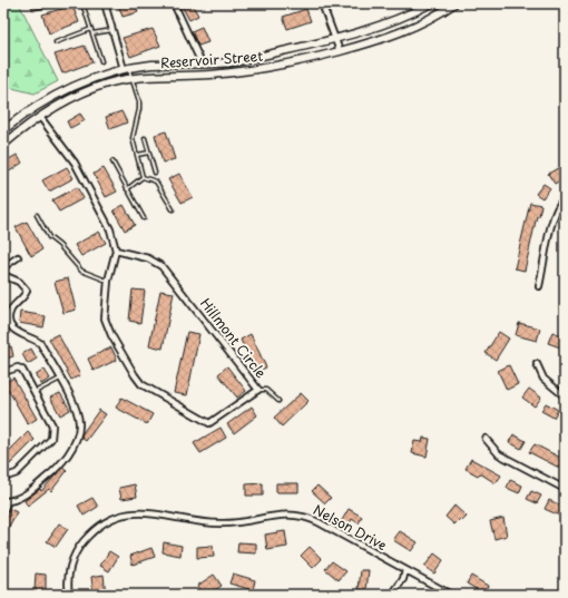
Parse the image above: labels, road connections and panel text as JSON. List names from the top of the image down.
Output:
{
  "streets": {
    "main road": ["Reservoir Street"],
    "street": ["Hillmont Circle", "Nelson Drive"]
  },
  "crossings": [
    ["Reservoir Street", "Hillmont Circle"]
  ]
}
